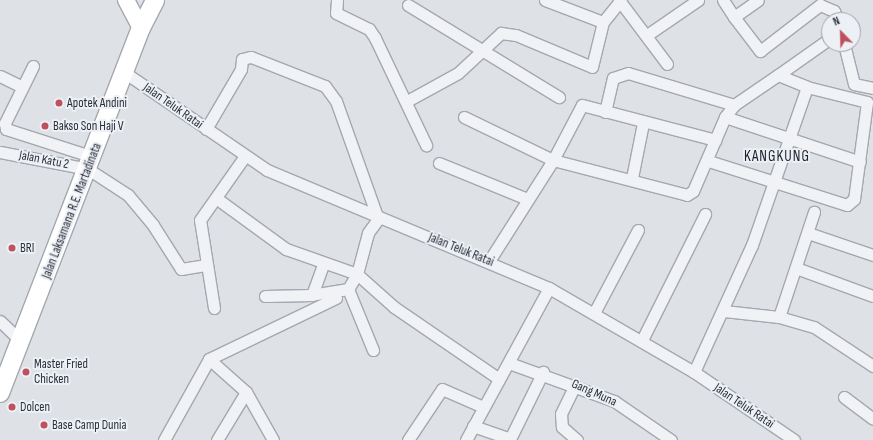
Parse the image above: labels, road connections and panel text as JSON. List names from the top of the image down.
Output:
{
  "streets": {
    "main road": ["Jalan Laksamana R.E. Martadinata"],
    "street": ["Jalan Teluk Ratai", "Jalan Katu 2", "Gang Muna"]
  },
  "crossings": [
    ["Jalan Teluk Ratai", "Jalan Laksamana R.E. Martadinata"],
    ["Jalan Katu 2", "Jalan Laksamana R.E. Martadinata"]
  ],
  "districts": ["KANGKUNG"],
  "places": [
    "Apotek Andini",
    "Bakso Son Haji V",
    "BRI",
    "Master Fried Chicken",
    "Dolcen",
    "Base Camp Dunia"
  ],
  "north": "top left"
}
